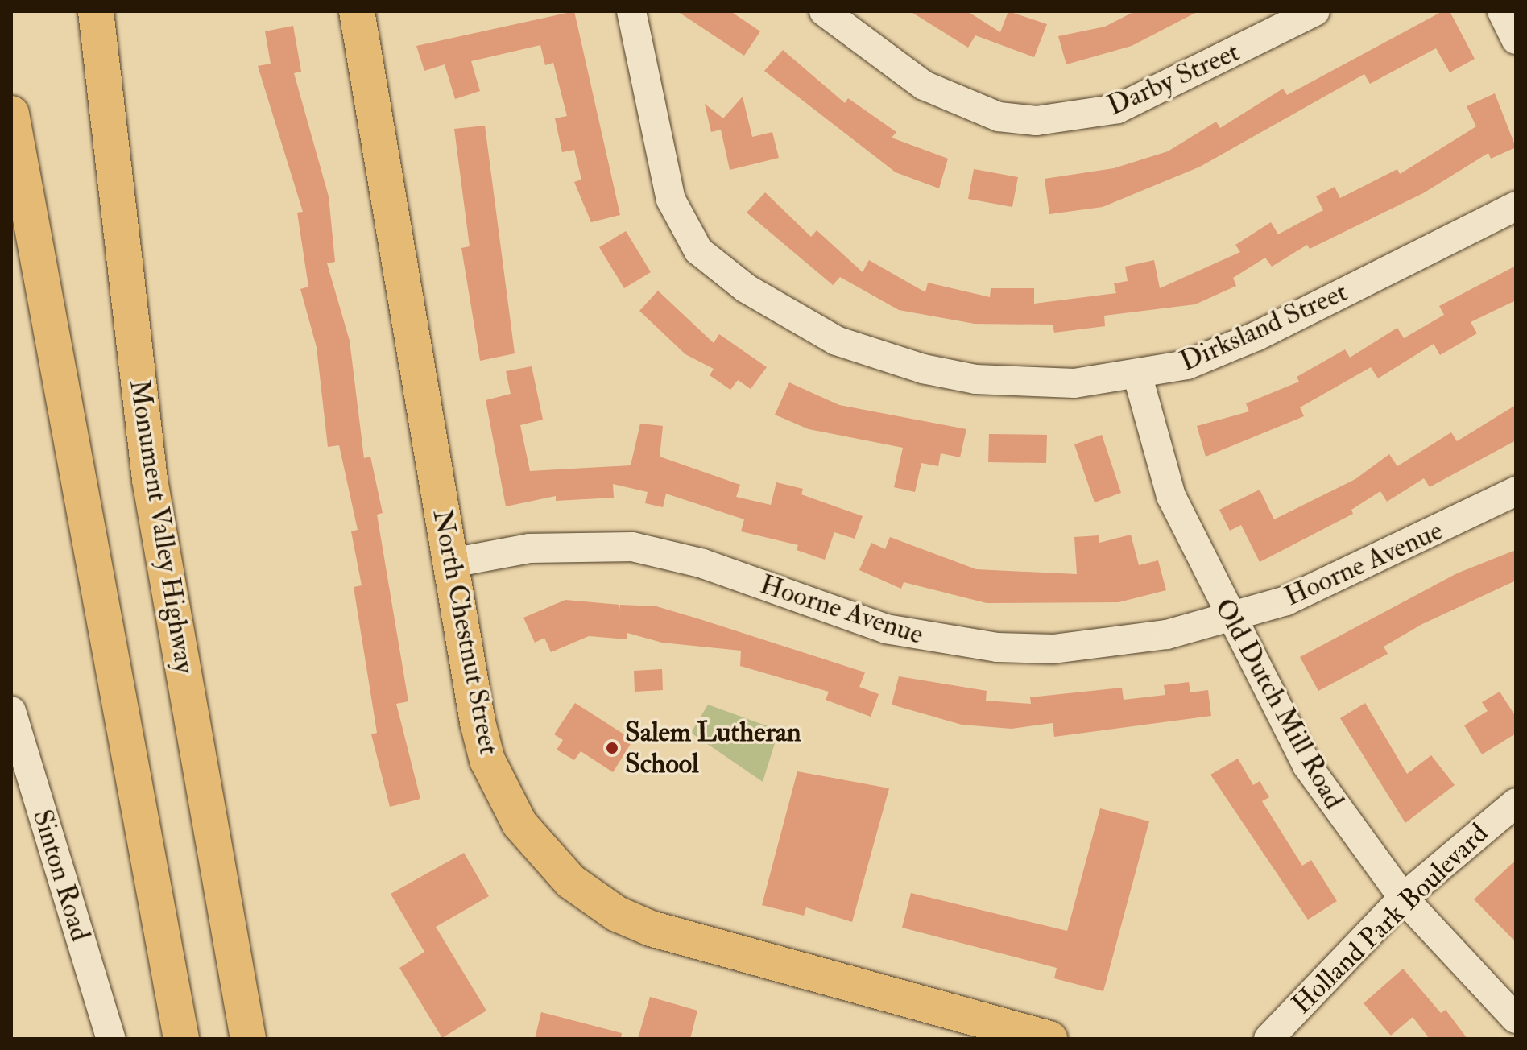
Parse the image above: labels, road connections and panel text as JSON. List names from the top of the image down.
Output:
{
  "streets": {
    "main road": ["Monument Valley Highway", "North Chestnut Street"],
    "street": [
      "Darby Street",
      "Dirksland Street",
      "Hoorne Avenue",
      "Old Dutch Mill Road",
      "Sinton Road",
      "Holland Park Boulevard"
    ]
  },
  "crossings": [
    ["Dirksland Street", "Old Dutch Mill Road"],
    ["Hoorne Avenue", "North Chestnut Street"],
    ["Hoorne Avenue", "Old Dutch Mill Road"],
    ["Old Dutch Mill Road", "Holland Park Boulevard"]
  ],
  "places": ["Salem Lutheran School"]
}
